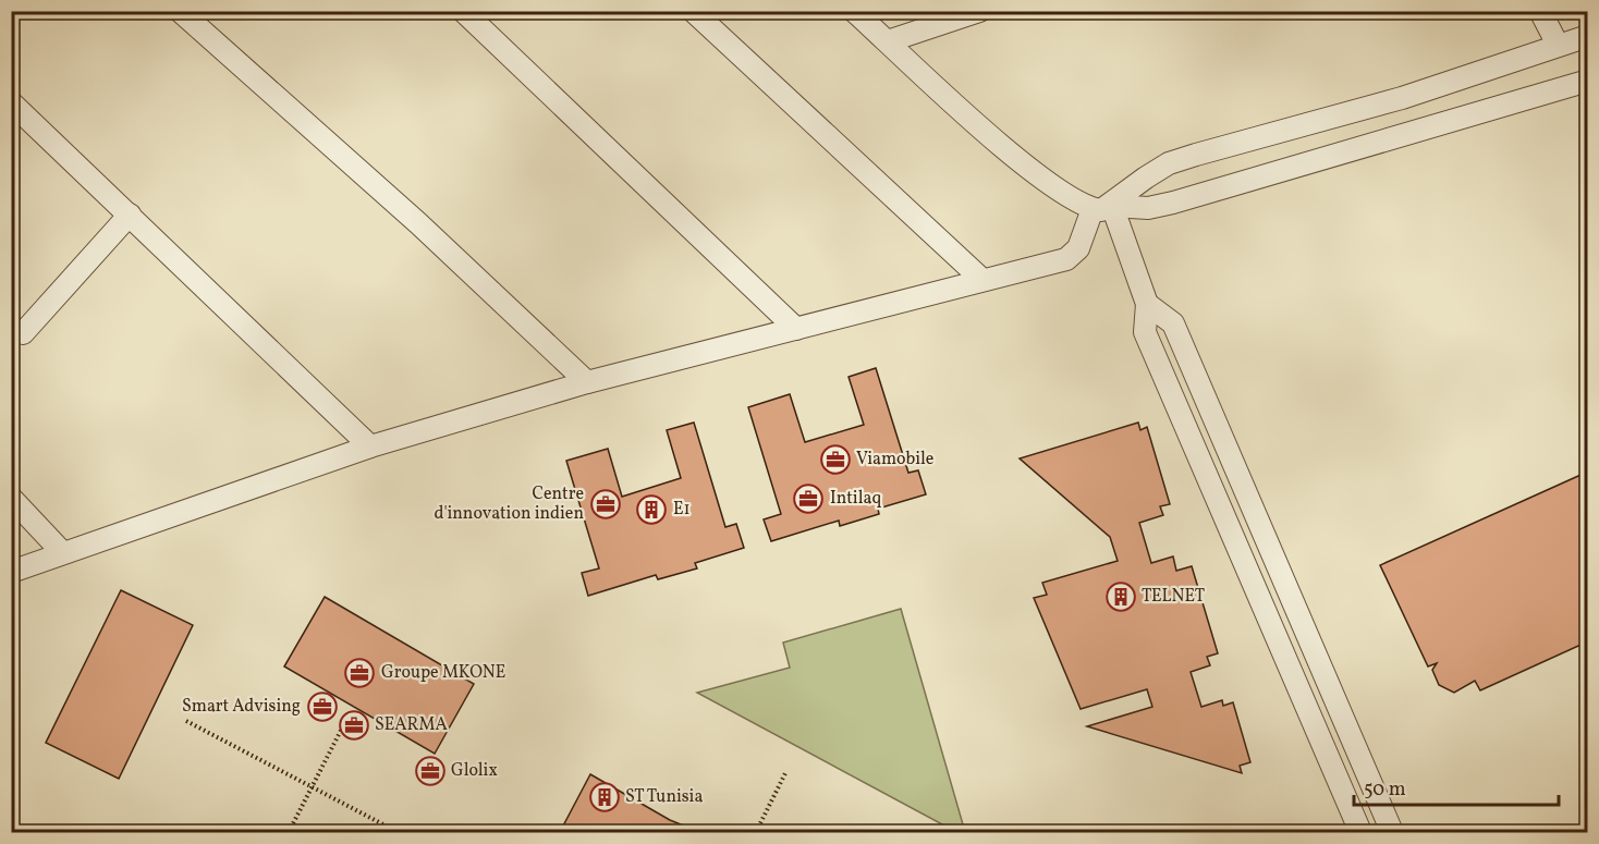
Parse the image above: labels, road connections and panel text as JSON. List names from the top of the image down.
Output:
{
  "places": {
    "office": [
      "Viamobile",
      "Intilaq",
      "Centre d'innovation indien",
      "Groupe MKONE",
      "Smart Advising",
      "SEARMA",
      "Glolix"
    ],
    "building": ["E1", "TELNET", "ST Tunisia"]
  },
  "scale_bar": "50 m"
}
